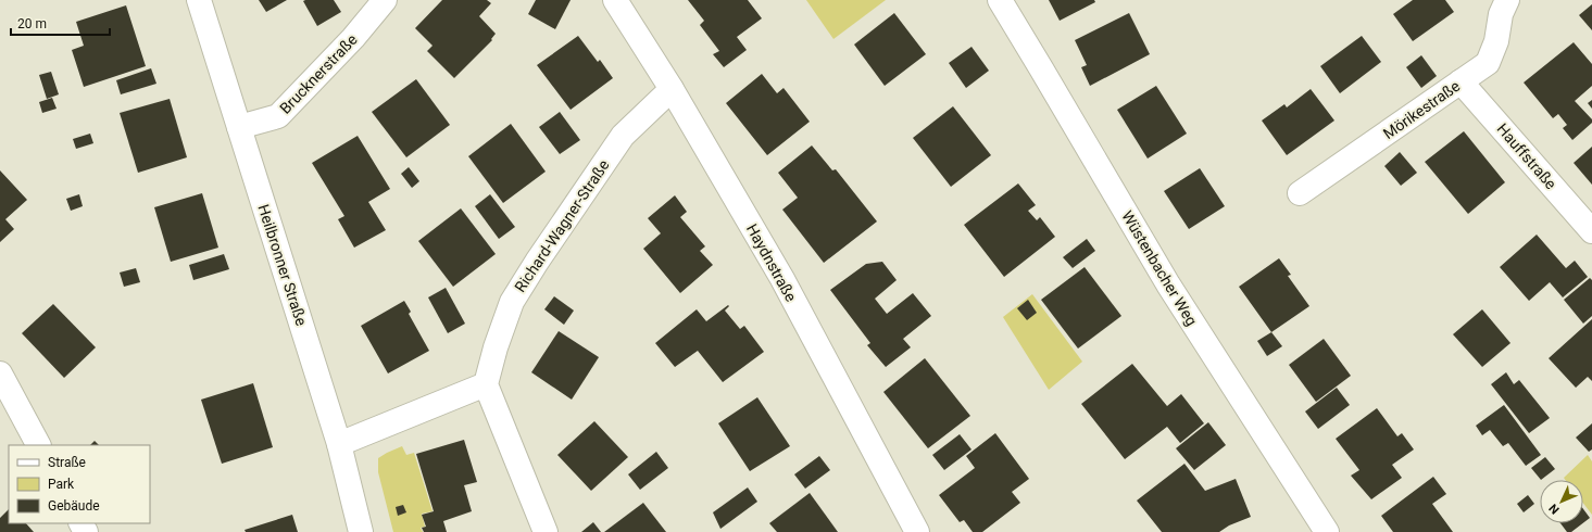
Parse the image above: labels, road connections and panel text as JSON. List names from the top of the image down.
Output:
{
  "streets": {
    "street": [
      "Brucknerstraße",
      "Mörikestraße",
      "Hauffstraße",
      "Richard-Wagner-Straße",
      "Haydnstraße",
      "Heilbronner Straße",
      "Wüstenbacher Weg"
    ]
  },
  "crossings": [
    ["Brucknerstraße", "Heilbronner Straße"],
    ["Mörikestraße", "Hauffstraße"],
    ["Richard-Wagner-Straße", "Haydnstraße"]
  ],
  "legend": ["Straße", "Park", "Gebäude"],
  "scale_bar": "20 m",
  "north": "bottom left"
}
